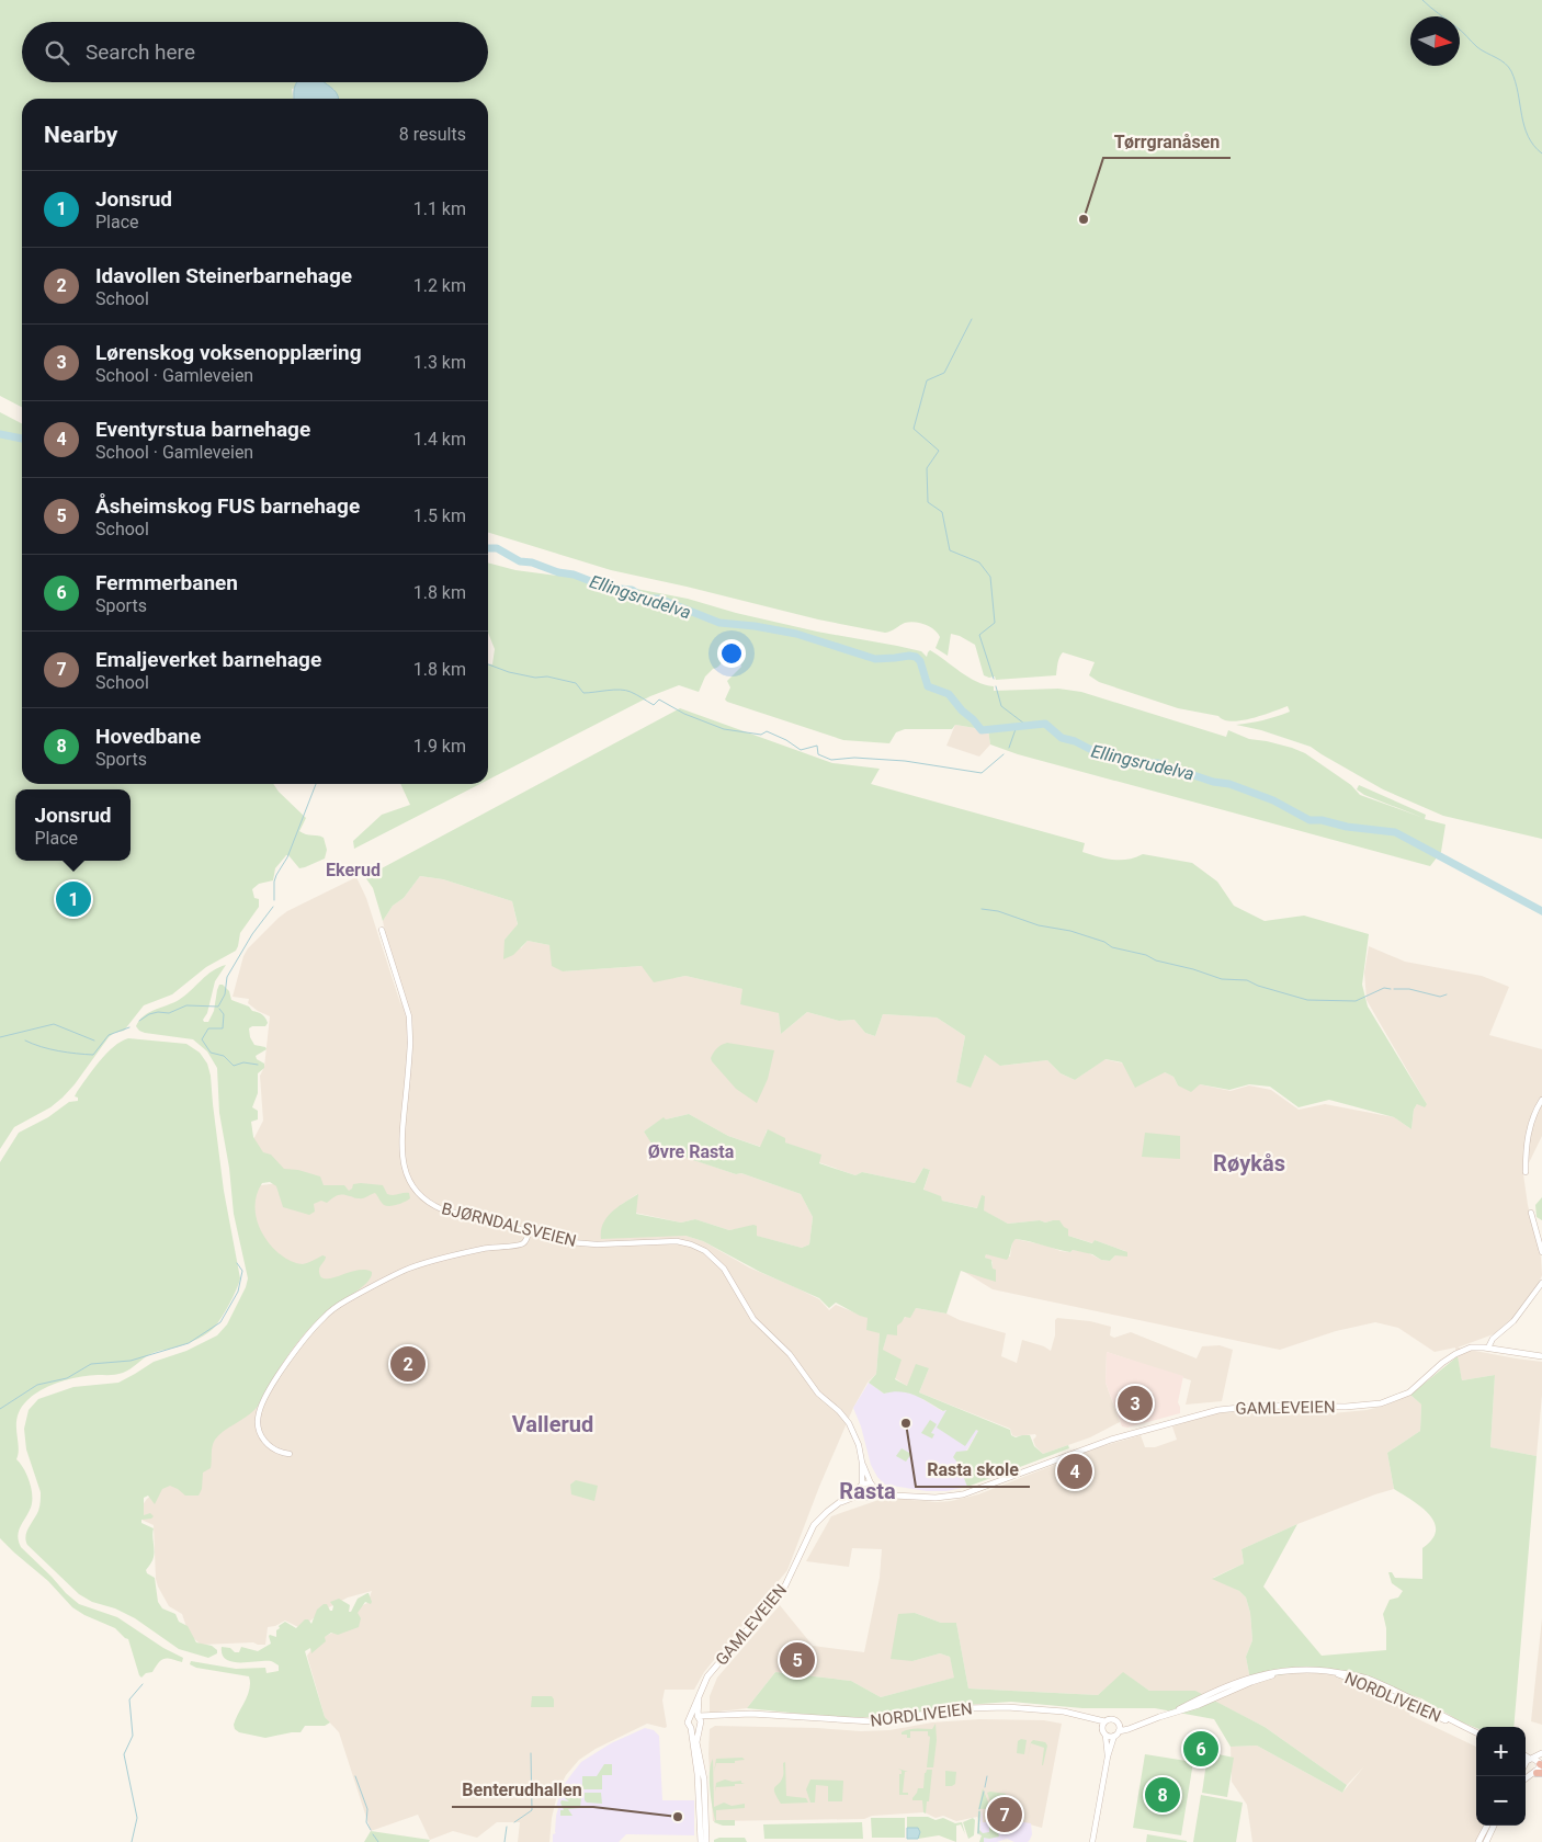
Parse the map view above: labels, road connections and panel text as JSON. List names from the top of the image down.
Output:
{
  "streets": {
    "main road": ["GAMLEVEIEN", "NORDLIVEIEN"],
    "street": ["BJØRNDALSVEIEN"]
  },
  "crossings": [
    ["BJØRNDALSVEIEN", "GAMLEVEIEN"],
    ["GAMLEVEIEN", "NORDLIVEIEN"]
  ],
  "districts": [
    "Ekerud",
    "Øvre Rasta",
    "Røykås",
    "Vallerud",
    "Rasta"
  ],
  "water": ["Ellingsrudelva"],
  "places": ["Tørrgranåsen", "Rasta skole", "Benterudhallen"],
  "north": "right",
  "page": {
    "search": "Search here",
    "heading": ["Nearby", "8 results"],
    "list": [
      {
        "mark": "1",
        "name": "Jonsrud",
        "note": "Place",
        "value": "1.1 km"
      },
      {
        "mark": "2",
        "name": "Idavollen Steinerbarnehage",
        "note": "School",
        "value": "1.2 km"
      },
      {
        "mark": "3",
        "name": "Lørenskog voksenopplæring",
        "note": "School · Gamleveien",
        "value": "1.3 km"
      },
      {
        "mark": "4",
        "name": "Eventyrstua barnehage",
        "note": "School · Gamleveien",
        "value": "1.4 km"
      },
      {
        "mark": "5",
        "name": "Åsheimskog FUS barnehage",
        "note": "School",
        "value": "1.5 km"
      },
      {
        "mark": "6",
        "name": "Fermmerbanen",
        "note": "Sports",
        "value": "1.8 km"
      },
      {
        "mark": "7",
        "name": "Emaljeverket barnehage",
        "note": "School",
        "value": "1.8 km"
      },
      {
        "mark": "8",
        "name": "Hovedbane",
        "note": "Sports",
        "value": "1.9 km"
      }
    ],
    "popup": ["Jonsrud", "Place"],
    "pins": [
      "1",
      "2",
      "3",
      "4",
      "5",
      "6",
      "8",
      "7"
    ],
    "map_buttons": ["+", "−"]
  }
}
